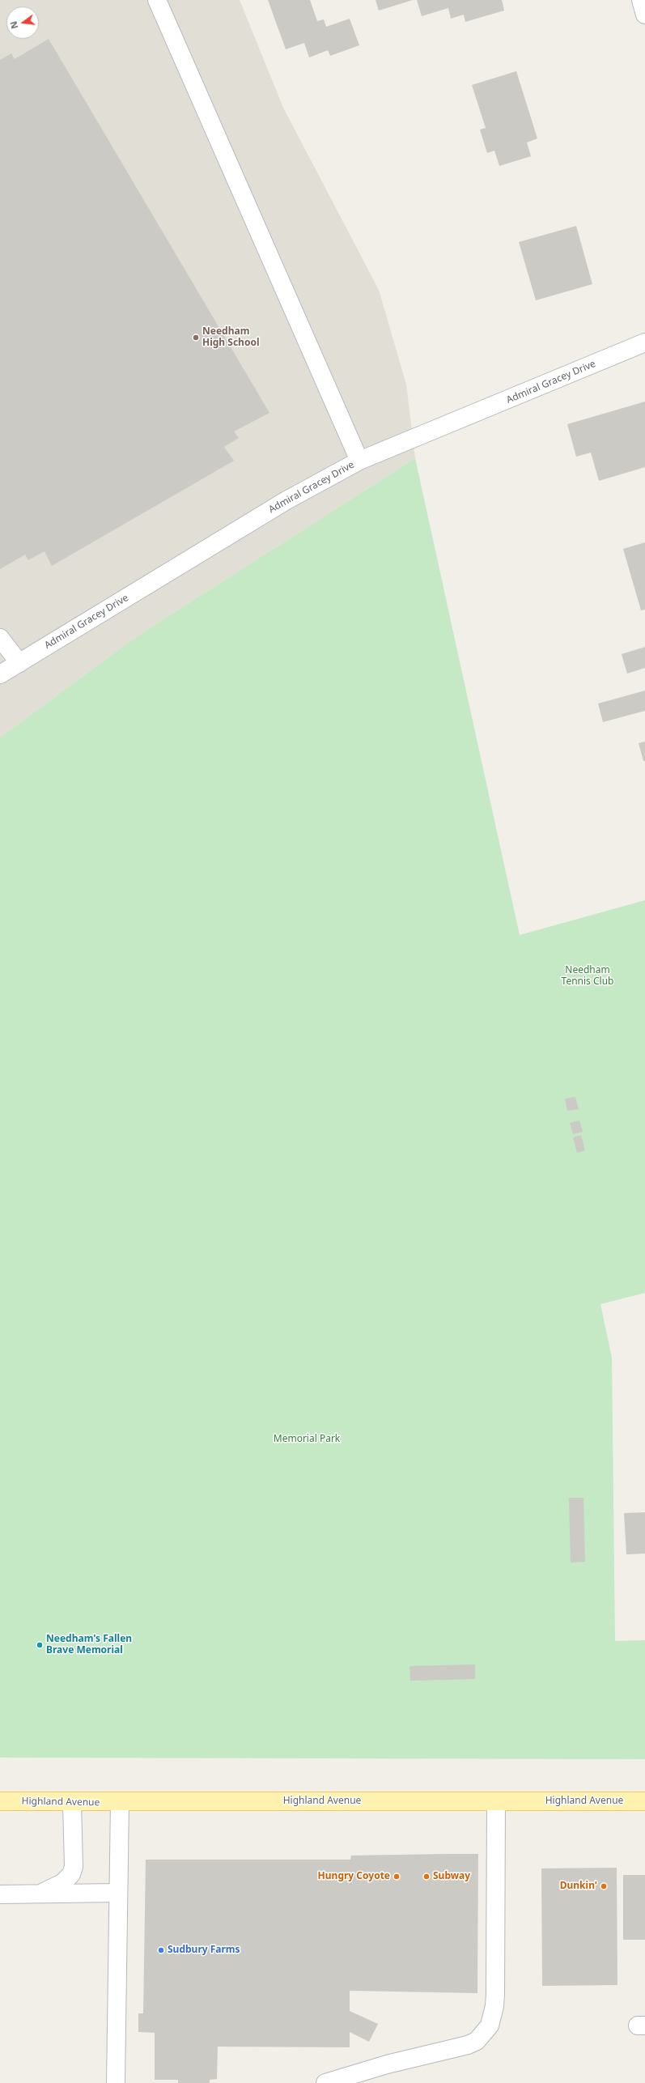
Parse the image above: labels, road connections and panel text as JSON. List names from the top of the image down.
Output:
{
  "streets": {
    "main road": ["Highland Avenue"],
    "street": ["Admiral Gracey Drive"]
  },
  "parks": ["Needham Tennis Club", "Memorial Park"],
  "places": [
    "Needham High School",
    "Needham's Fallen Brave Memorial",
    "Hungry Coyote",
    "Subway",
    "Dunkin'",
    "Sudbury Farms"
  ],
  "north": "left"
}
